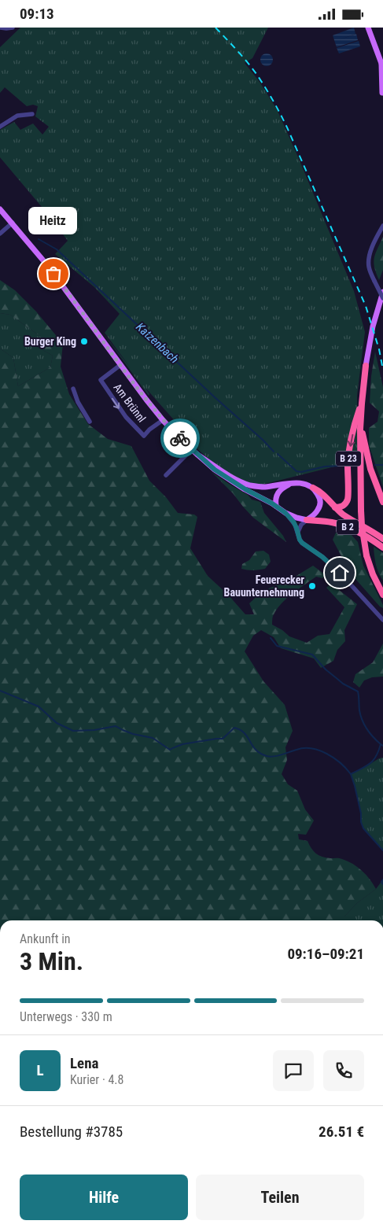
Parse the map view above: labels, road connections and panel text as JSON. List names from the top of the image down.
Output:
{
  "streets": {
    "highway": ["B 23", "B 2"],
    "street": ["Am Brünnl"]
  },
  "crossings": [
    ["Am Brünnl", "B 2"],
    ["B 23", "B 2"]
  ],
  "water": ["Katzenbach"],
  "places": ["Heitz", "Burger King", "Feuerecker Bauunternehmung"],
  "page": {
    "status": "09:13",
    "bubble": "Heitz",
    "heading": ["3 Min.", "Ankunft in", "09:16–09:21"],
    "panel": [
      "Lena",
      "Kurier · 4.8",
      "Bestellung #3785",
      "26.51 €"
    ],
    "bar": "Unterwegs · 330 m",
    "round": "L",
    "buttons": ["Hilfe", "Teilen"]
  }
}
